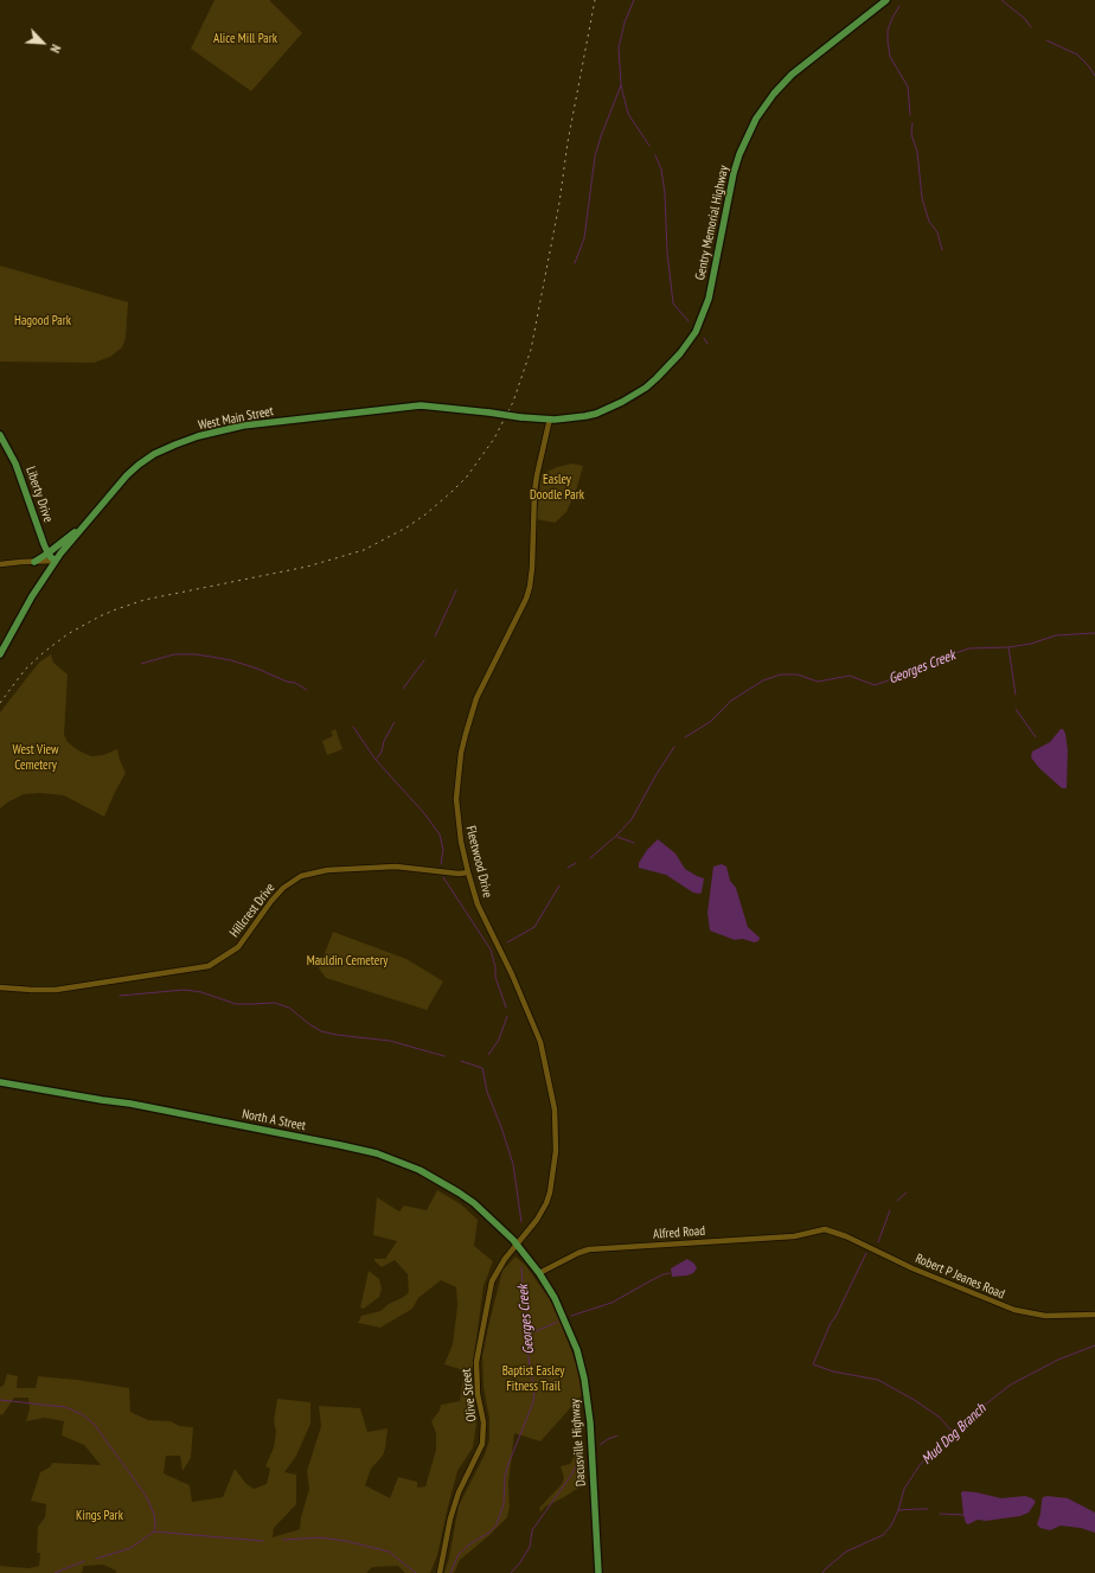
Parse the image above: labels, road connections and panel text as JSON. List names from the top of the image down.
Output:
{
  "streets": {
    "main road": [
      "Gentry Memorial Highway",
      "West Main Street",
      "Liberty Drive",
      "North A Street",
      "Dacusville Highway"
    ],
    "street": [
      "Fleetwood Drive",
      "Hillcrest Drive",
      "Alfred Road",
      "Robert P Jeanes Road",
      "Olive Street"
    ]
  },
  "crossings": [
    ["Gentry Memorial Highway", "West Main Street"],
    ["Gentry Memorial Highway", "Fleetwood Drive"],
    ["West Main Street", "Liberty Drive"],
    ["West Main Street", "Fleetwood Drive"],
    ["Fleetwood Drive", "Hillcrest Drive"],
    ["Fleetwood Drive", "North A Street"],
    ["Fleetwood Drive", "Olive Street"],
    ["Fleetwood Drive", "Dacusville Highway"],
    ["North A Street", "Olive Street"],
    ["North A Street", "Dacusville Highway"],
    ["Alfred Road", "Robert P Jeanes Road"],
    ["Alfred Road", "Dacusville Highway"],
    ["Olive Street", "Dacusville Highway"]
  ],
  "water": ["Georges Creek", "Mud Dog Branch"],
  "parks": [
    "Alice Mill Park",
    "Hagood Park",
    "Easley Doodle Park",
    "West View Cemetery",
    "Mauldin Cemetery",
    "Baptist Easley Fitness Trail",
    "Kings Park"
  ],
  "north": "bottom right"
}
